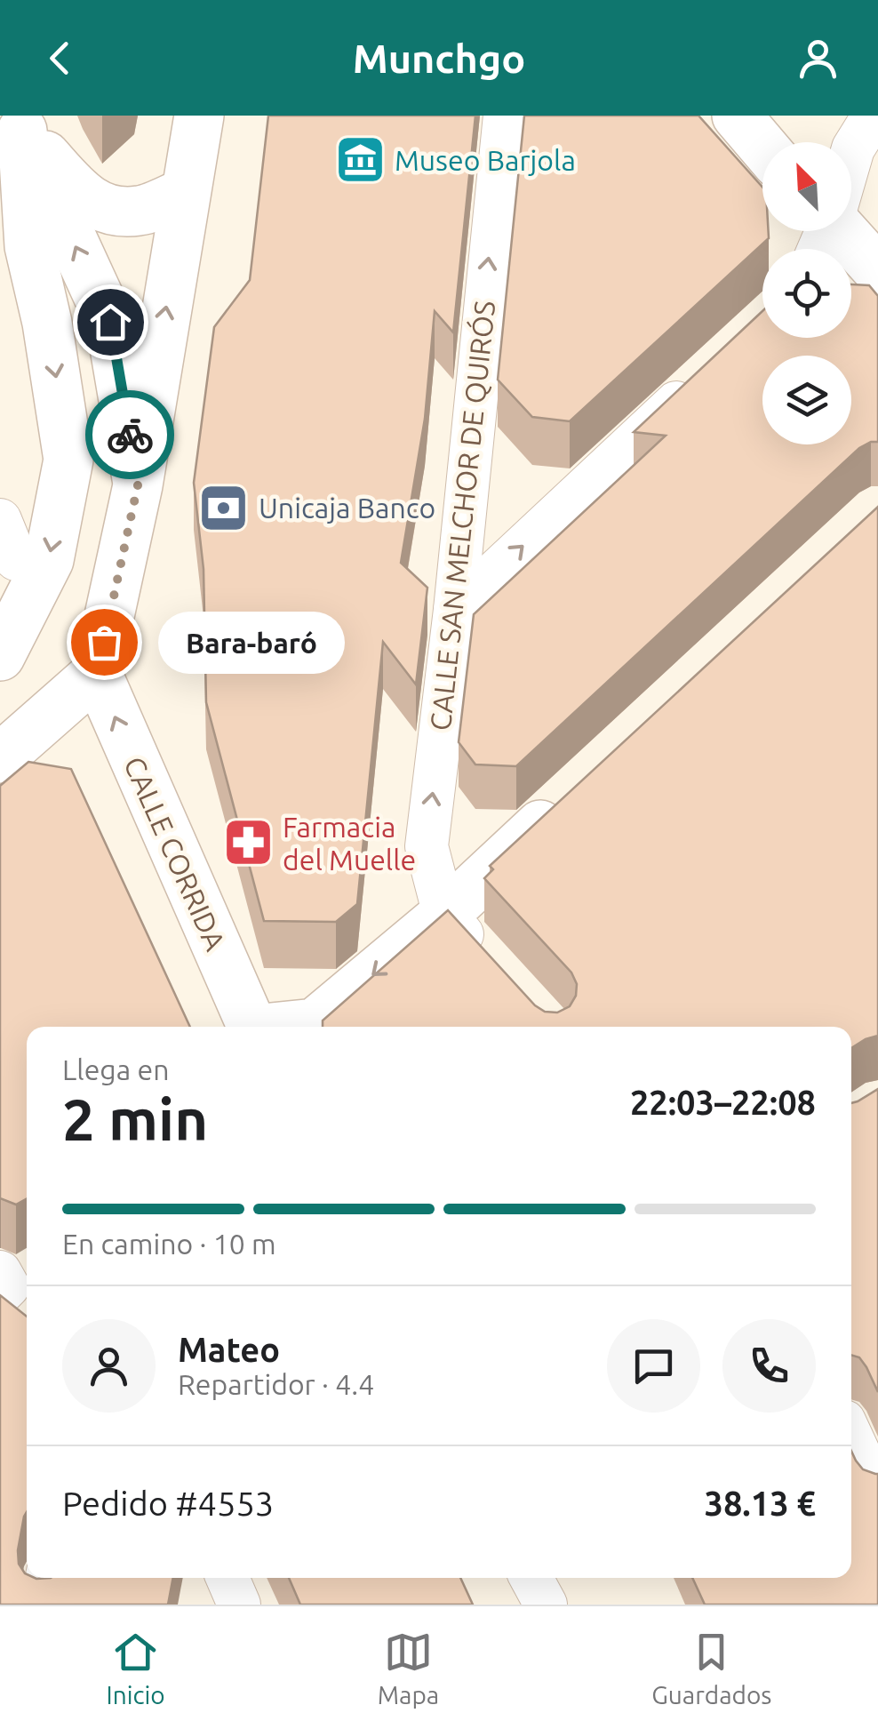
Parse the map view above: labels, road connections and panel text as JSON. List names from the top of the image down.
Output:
{
  "streets": {
    "street": ["CALLE SAN MELCHOR DE QUIRÓS", "CALLE CORRIDA"]
  },
  "one_way": ["CALLE CORRIDA"],
  "places": {
    "museum": ["Museo Barjola"],
    "bank": ["Unicaja Banco"],
    "other": ["Bara-baró"],
    "pharmacy": ["Farmacia del Muelle"]
  },
  "north": "top left",
  "page": {
    "header": "Munchgo",
    "bubble": "Bara-baró",
    "heading": ["2 min", "Llega en", "22:03–22:08"],
    "panel": [
      "Mateo",
      "Repartidor · 4.4",
      "Pedido #4553",
      "38.13 €"
    ],
    "bar": "En camino · 10 m",
    "tabs": ["Inicio", "Mapa", "Guardados"]
  }
}
